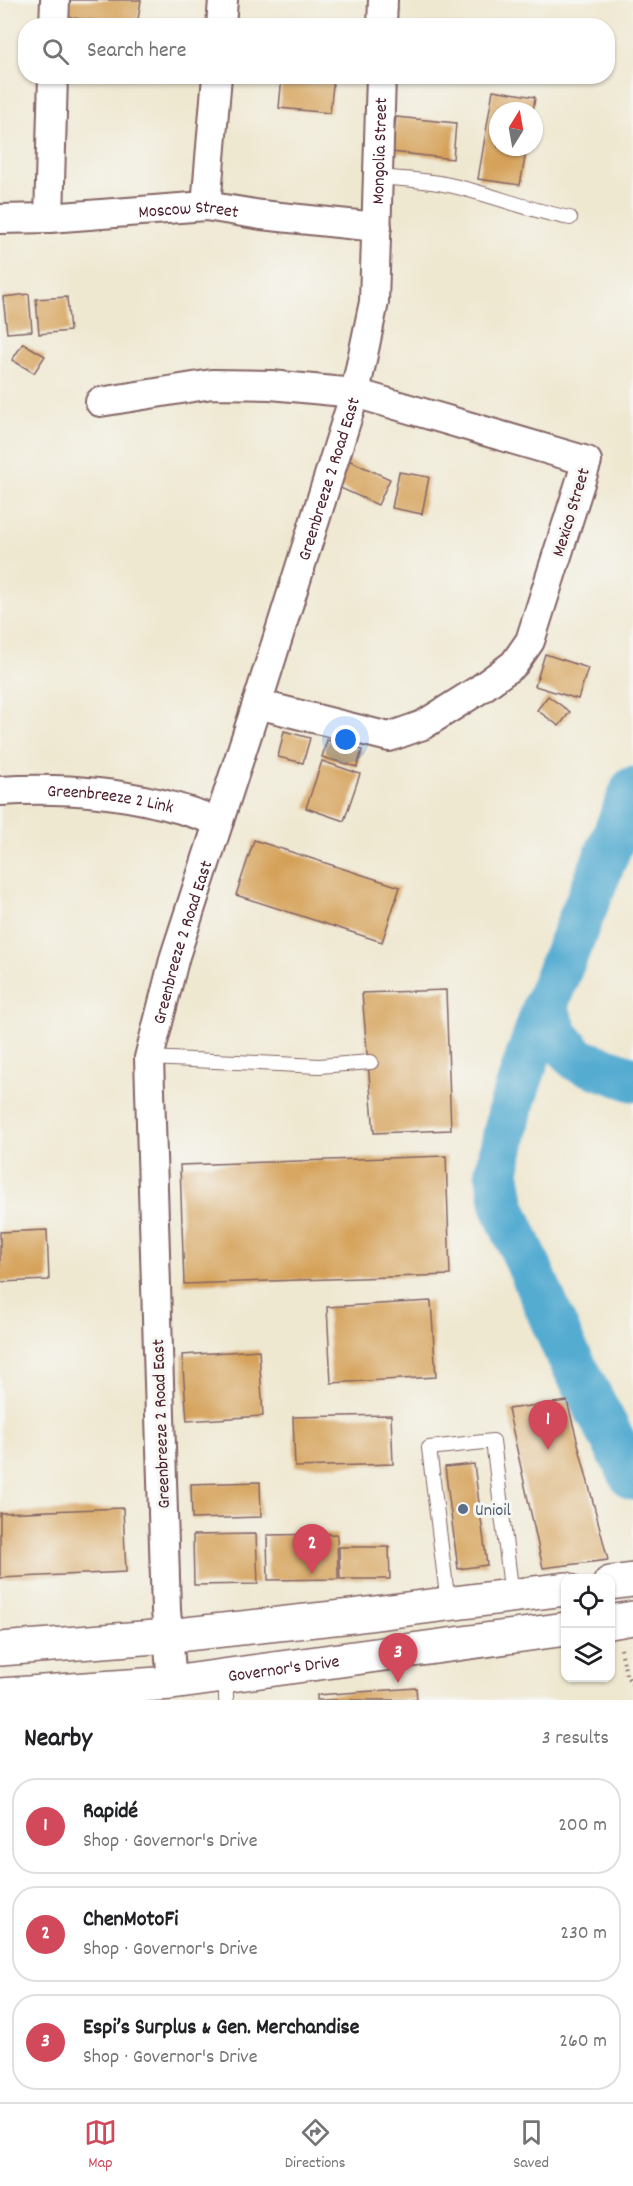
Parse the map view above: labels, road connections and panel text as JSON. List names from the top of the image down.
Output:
{
  "streets": {
    "main road": ["Governor's Drive"],
    "street": [
      "Mongolia Street",
      "Moscow Street",
      "Greenbreeze 2 Road East",
      "Mexico Street",
      "Greenbreeze 2 Link"
    ]
  },
  "crossings": [
    ["Mongolia Street", "Moscow Street"],
    ["Mongolia Street", "Greenbreeze 2 Road East"],
    ["Moscow Street", "Greenbreeze 2 Road East"],
    ["Greenbreeze 2 Road East", "Mexico Street"],
    ["Greenbreeze 2 Road East", "Greenbreeze 2 Link"],
    ["Greenbreeze 2 Road East", "Governor's Drive"]
  ],
  "places": ["Unioil"],
  "north": "top",
  "page": {
    "search": "Search here",
    "pins": ["1", "2", "3"],
    "heading": ["Nearby", "3 results"],
    "list": [
      {
        "mark": "1",
        "name": "Rapidé",
        "note": "Shop · Governor's Drive",
        "value": "200 m"
      },
      {
        "mark": "2",
        "name": "ChenMotoFi",
        "note": "Shop · Governor's Drive",
        "value": "230 m"
      },
      {
        "mark": "3",
        "name": "Espi’s Surplus & Gen. Merchandise",
        "note": "Shop · Governor's Drive",
        "value": "260 m"
      }
    ],
    "nav": ["Map", "Directions", "Saved"]
  }
}
